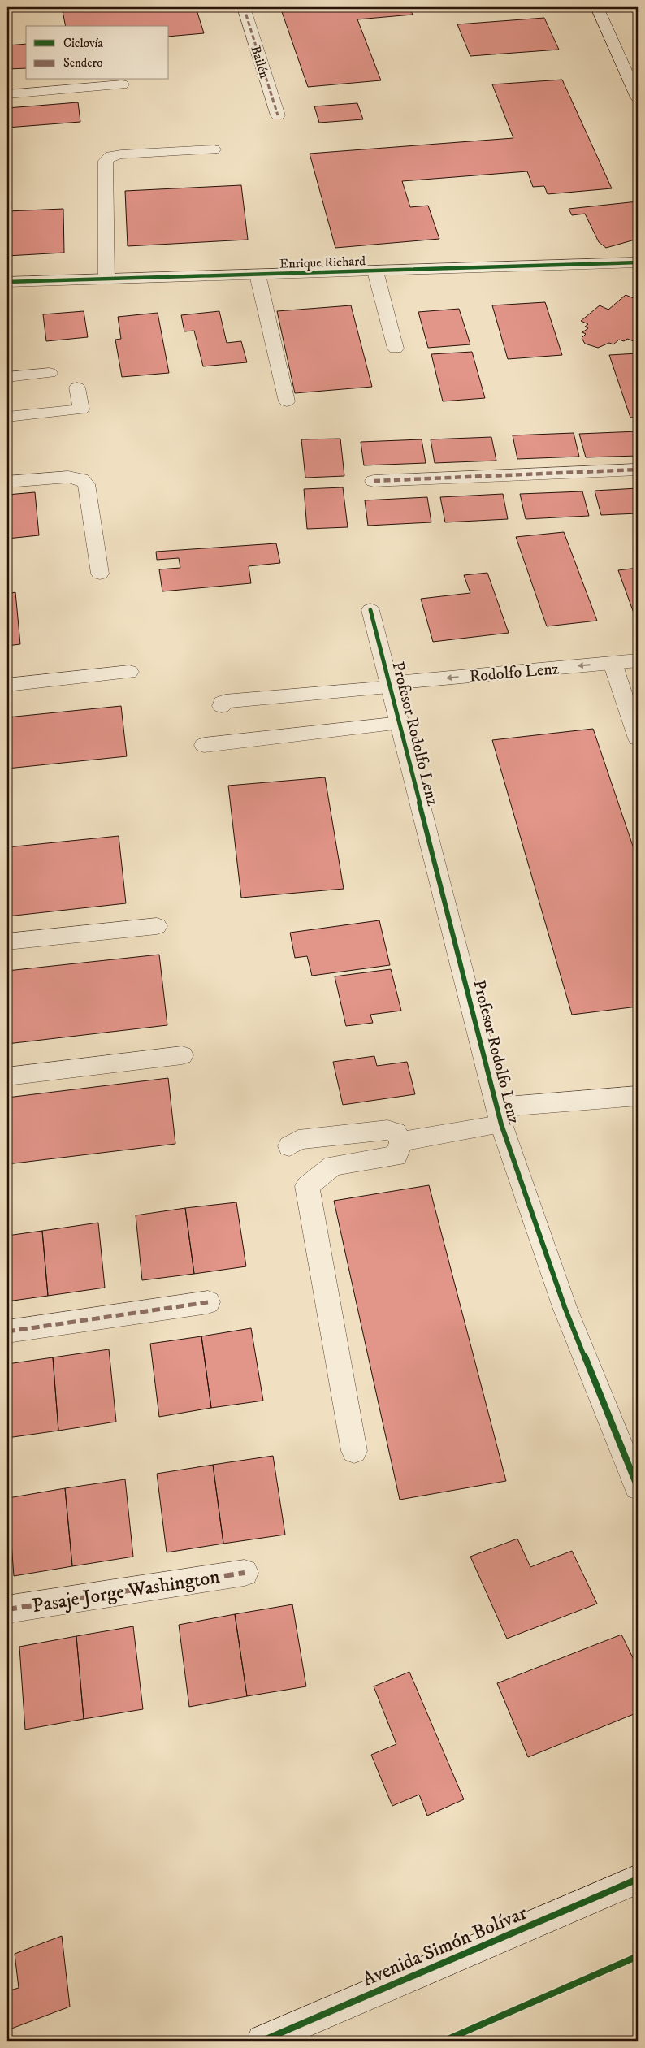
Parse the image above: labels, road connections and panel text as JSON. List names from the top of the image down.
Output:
{
  "streets": {
    "street": [
      "Bailén",
      "Enrique Richard",
      "Rodolfo Lenz",
      "Profesor Rodolfo Lenz",
      "Pasaje Jorge Washington",
      "Avenida Simón Bolívar"
    ]
  },
  "crossings": [
    ["Rodolfo Lenz", "Profesor Rodolfo Lenz"]
  ],
  "legend": ["Ciclovía", "Sendero"]
}
